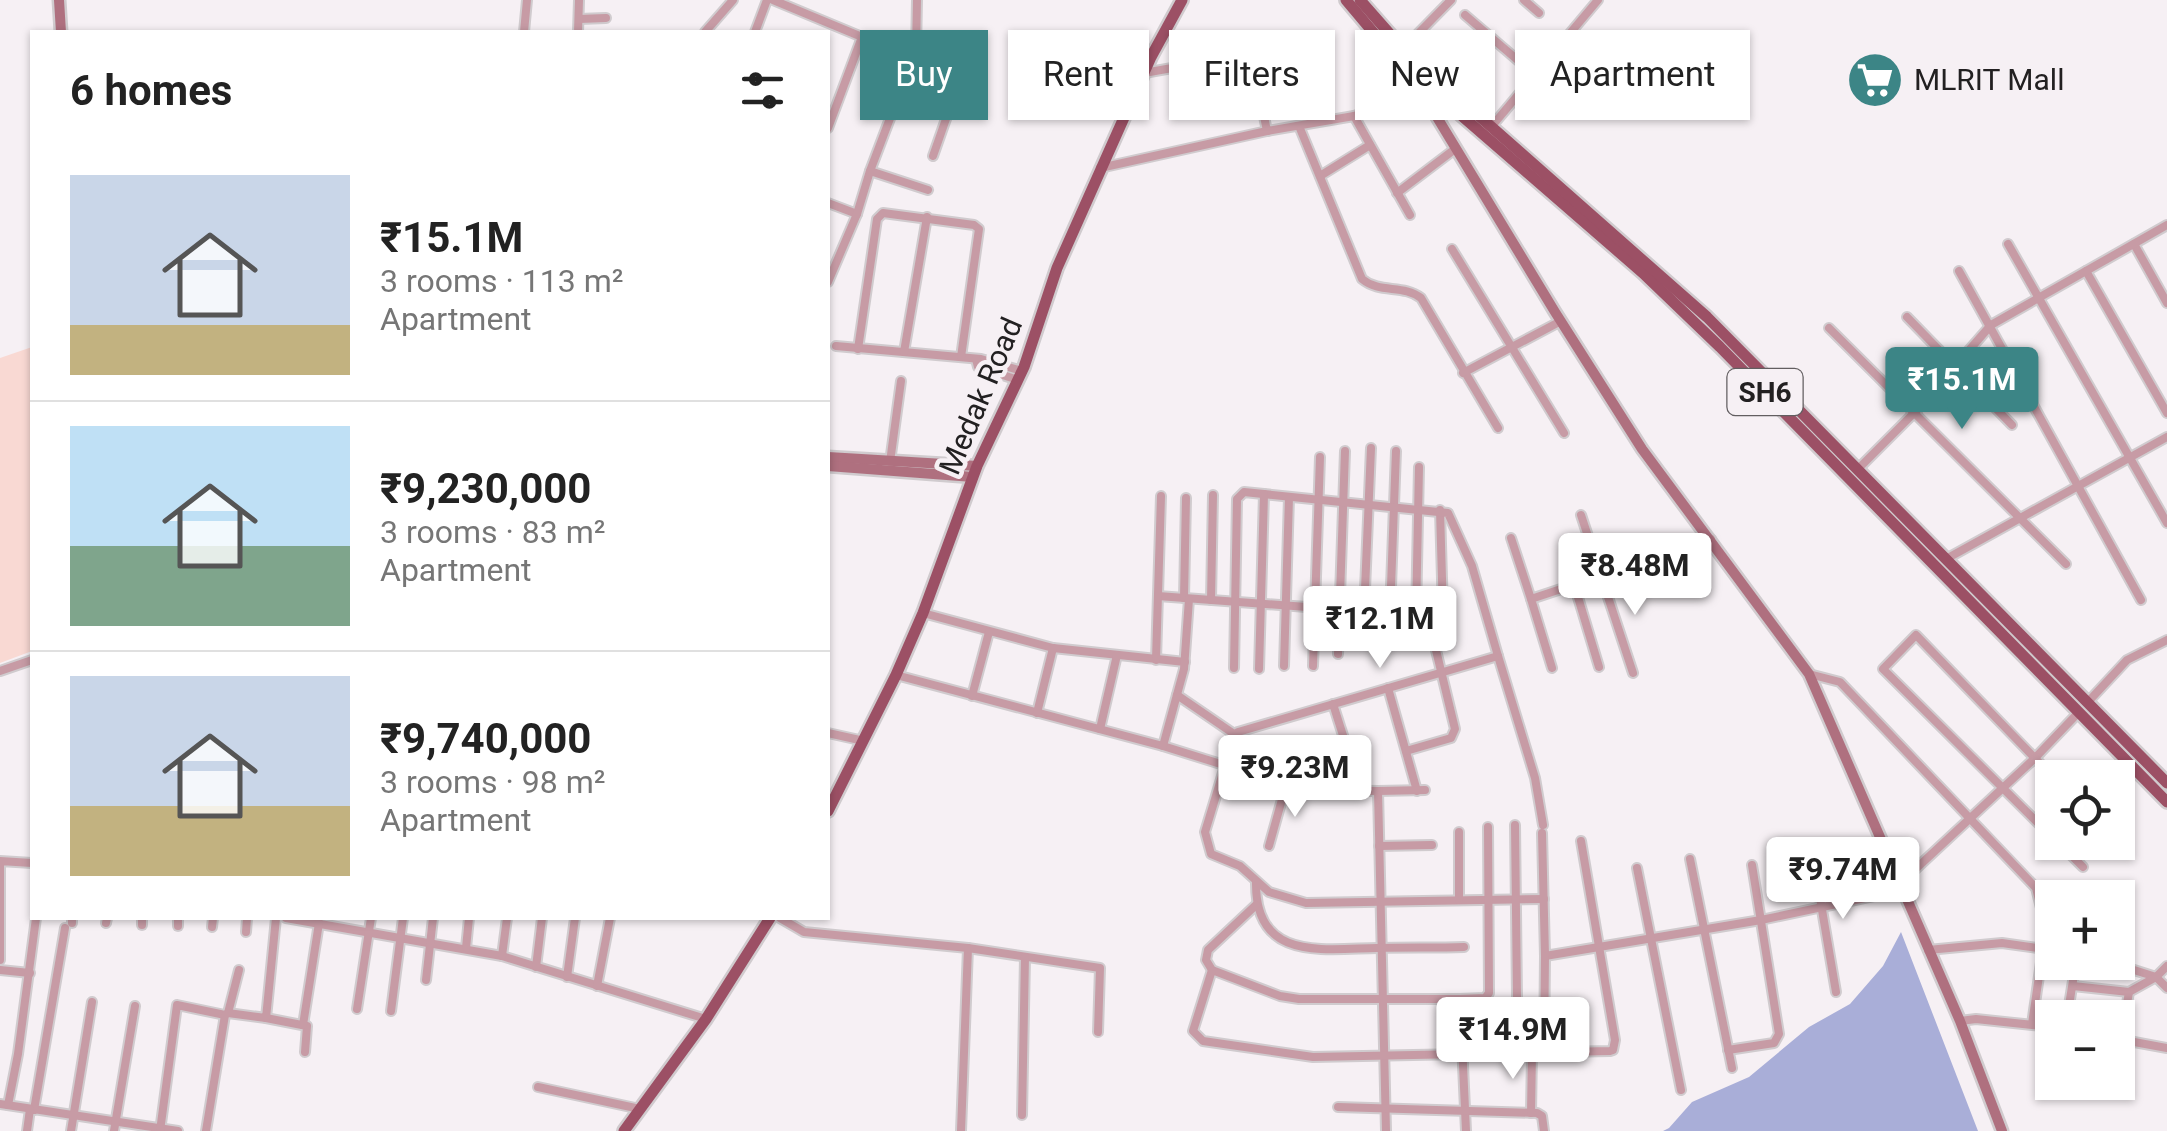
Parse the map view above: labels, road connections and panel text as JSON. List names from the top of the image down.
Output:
{
  "streets": {
    "main road": ["SH6", "Medak Road"]
  },
  "places": {
    "supermarket": ["MLRIT Mall"]
  },
  "page": {
    "chip": [
      "Buy",
      "Rent",
      "Filters",
      "New",
      "Apartment"
    ],
    "heading": "6 homes",
    "list": [
      {
        "name": "₹15.1M",
        "note": "3 rooms · 113 m² · Apartment"
      },
      {
        "name": "₹9,230,000",
        "note": "3 rooms · 83 m² · Apartment"
      },
      {
        "name": "₹9,740,000",
        "note": "3 rooms · 98 m² · Apartment"
      }
    ],
    "price": [
      "₹15.1M",
      "₹8.48M",
      "₹12.1M",
      "₹9.23M",
      "₹9.74M",
      "₹14.9M"
    ],
    "map_buttons": ["+", "−"]
  }
}
